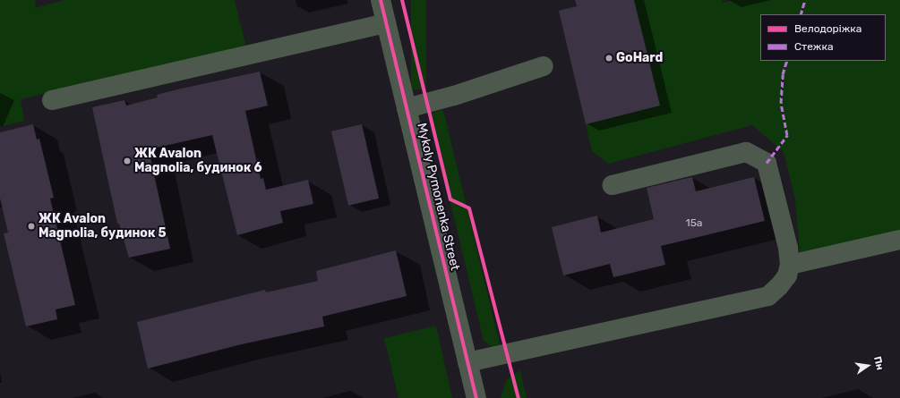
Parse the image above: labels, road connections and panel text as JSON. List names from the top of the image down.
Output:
{
  "streets": {
    "street": ["Mykoly Pymonenka Street"]
  },
  "places": ["GoHard", "ЖК Avalon Magnolia, будинок 6", "ЖК Avalon Magnolia, будинок 5"],
  "house_numbers": ["15а"],
  "legend": ["Велодоріжка", "Стежка"],
  "north": "right"
}
